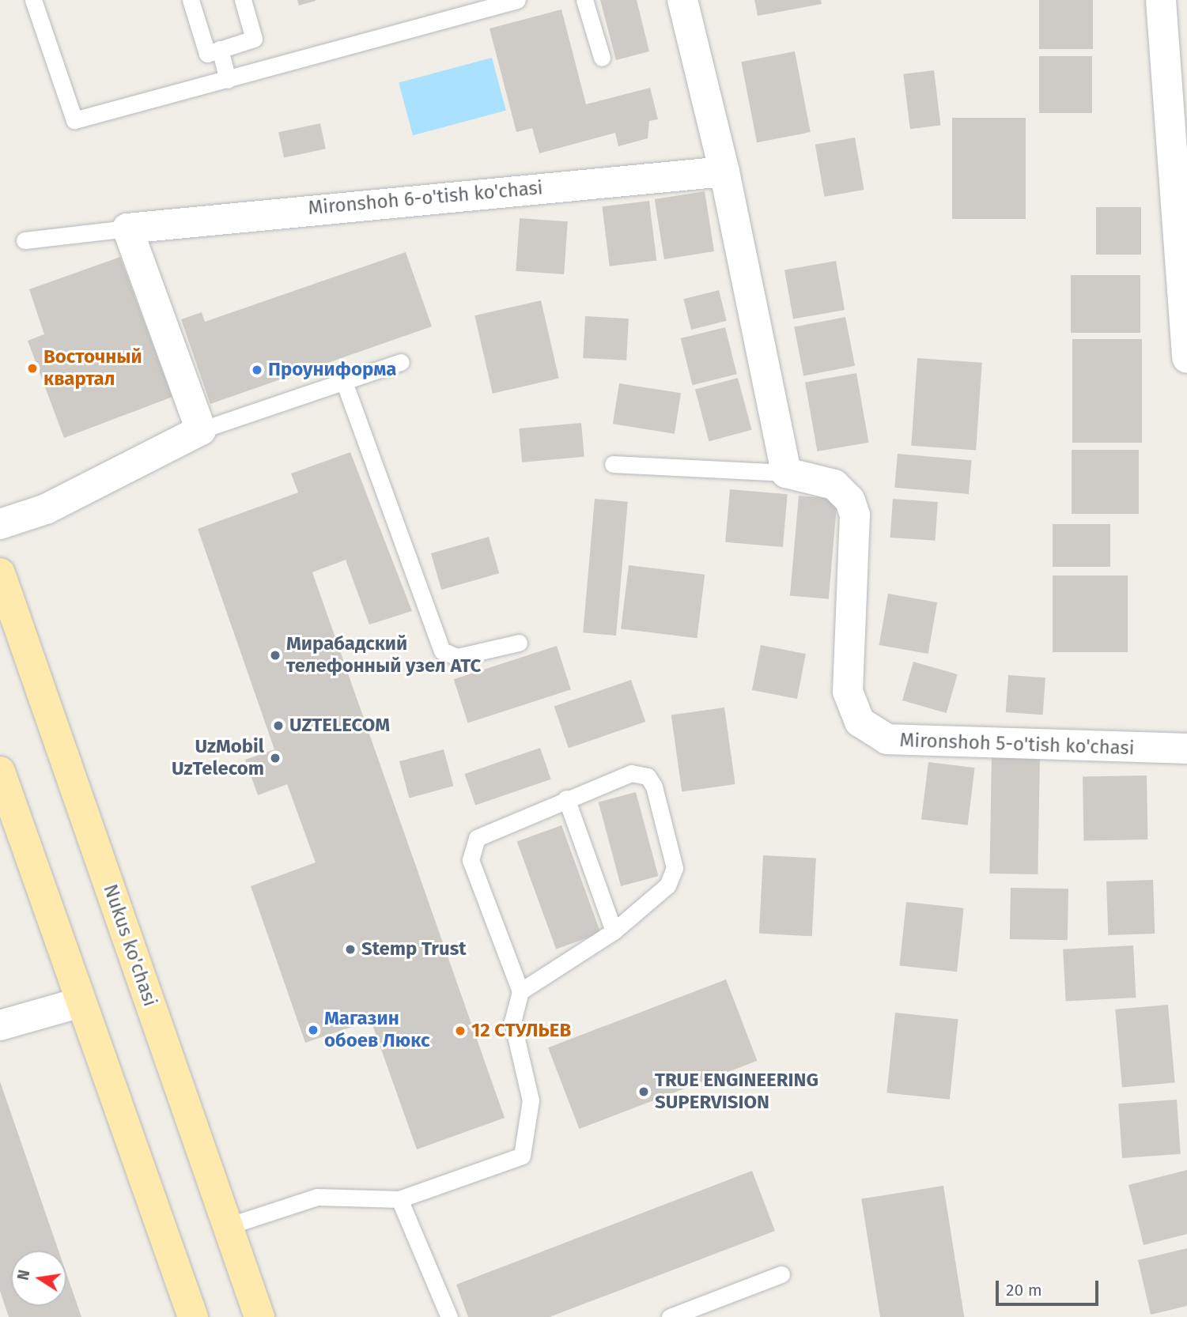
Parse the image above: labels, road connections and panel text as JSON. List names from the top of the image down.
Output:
{
  "streets": {
    "main road": ["Nukus ko'chasi"],
    "street": ["Mironshoh 6-o'tish ko'chasi", "Mironshoh 5-o'tish ko'chasi"]
  },
  "places": [
    "Восточный квартал",
    "Проуниформа",
    "Мирабадский телефонный узел АТС",
    "UZTELECOM",
    "UzMobil UzTelecom",
    "Stemp Trust",
    "Магазин обоев Люкс",
    "12 СТУЛЬЕВ",
    "TRUE ENGINEERING SUPERVISION"
  ],
  "scale_bar": "20 m",
  "north": "left"
}
